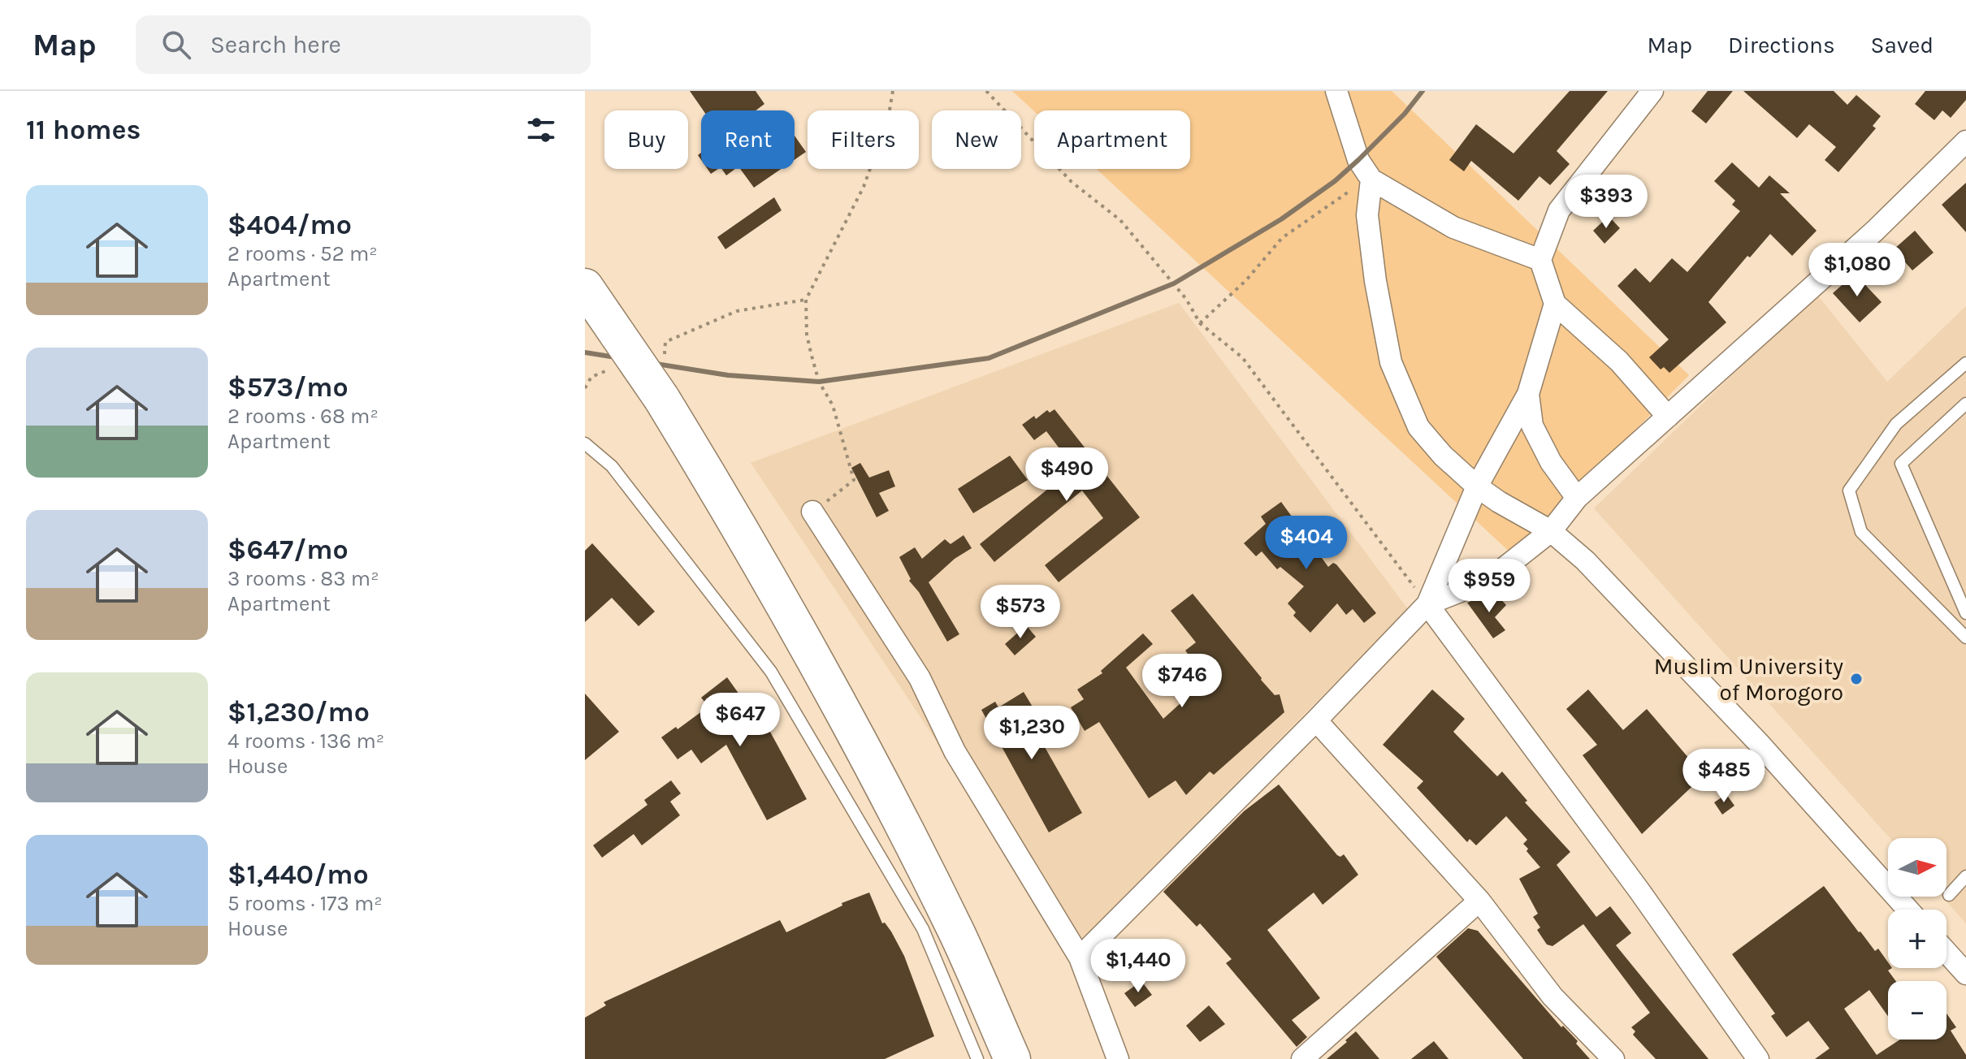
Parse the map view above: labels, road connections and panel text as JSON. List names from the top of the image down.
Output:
{
  "places": ["Muslim University of Morogoro"],
  "north": "right",
  "page": {
    "header": "Map",
    "search": "Search here",
    "nav": ["Map", "Directions", "Saved"],
    "heading": "11 homes",
    "chip": [
      "Buy",
      "Rent",
      "Filters",
      "New",
      "Apartment"
    ],
    "list": [
      {
        "name": "$404/mo",
        "note": "2 rooms · 52 m² · Apartment"
      },
      {
        "name": "$573/mo",
        "note": "2 rooms · 68 m² · Apartment"
      },
      {
        "name": "$647/mo",
        "note": "3 rooms · 83 m² · Apartment"
      },
      {
        "name": "$1,230/mo",
        "note": "4 rooms · 136 m² · House"
      },
      {
        "name": "$1,440/mo",
        "note": "5 rooms · 173 m² · House"
      }
    ],
    "price": [
      "$393",
      "$1,080",
      "$490",
      "$404",
      "$959",
      "$573",
      "$746",
      "$647",
      "$1,230",
      "$485",
      "$1,440"
    ],
    "map_buttons": ["+", "−"]
  }
}
